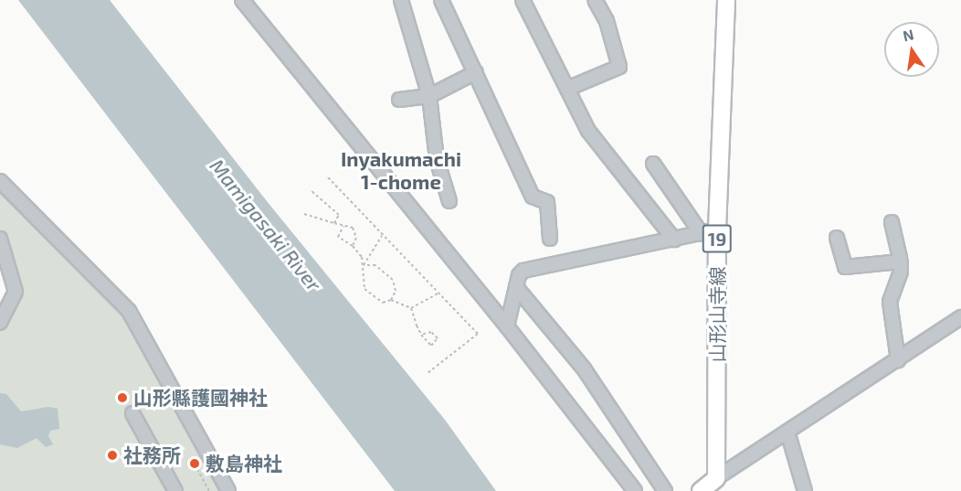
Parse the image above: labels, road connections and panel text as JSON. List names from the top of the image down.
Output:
{
  "streets": {
    "main road": ["19", "山形山寺線"]
  },
  "districts": ["Inyakumachi 1-chome"],
  "water": ["Mamigasaki River"],
  "places": ["山形縣護國神社", "社務所", "敷島神社"],
  "north": "top"
}
